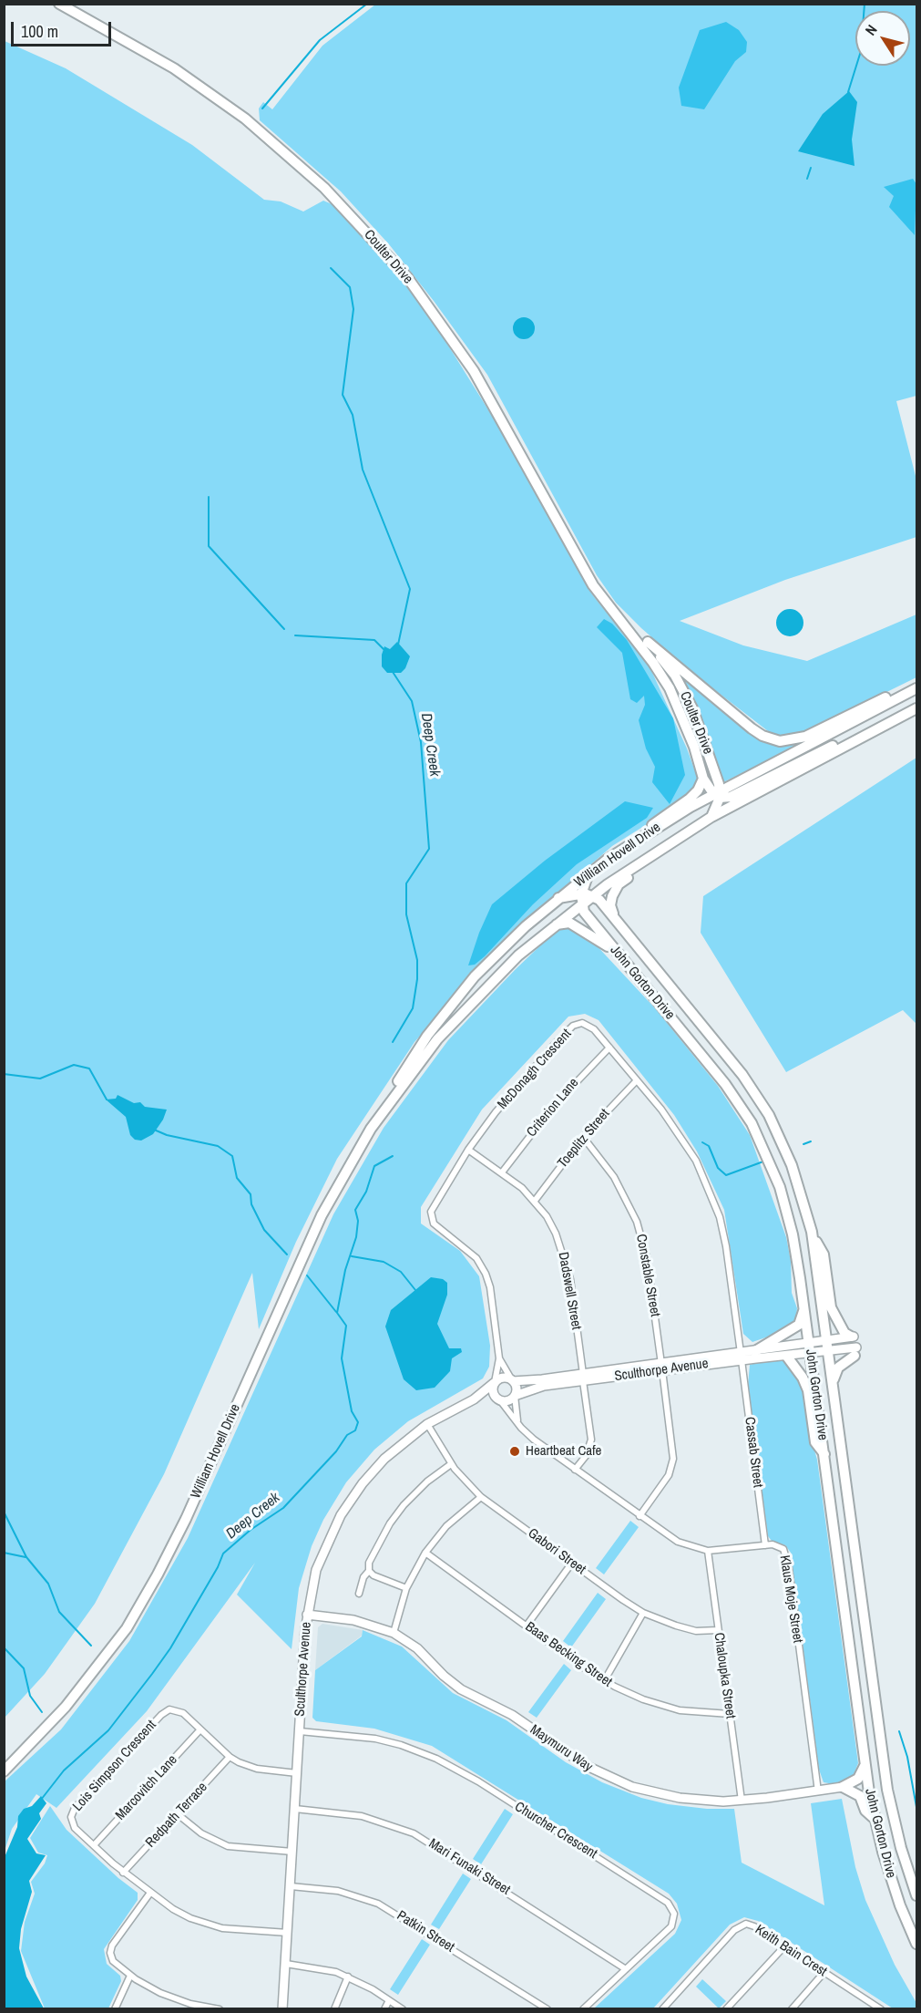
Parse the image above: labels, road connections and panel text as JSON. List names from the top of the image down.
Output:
{
  "streets": {
    "main road": ["Coulter Drive", "William Hovell Drive", "John Gorton Drive"],
    "street": [
      "McDonagh Crescent",
      "Criterion Lane",
      "Toeplitz Street",
      "Constable Street",
      "Dadswell Street",
      "Sculthorpe Avenue",
      "Cassab Street",
      "Gabori Street",
      "Klaus Moje Street",
      "Baas Becking Street",
      "Chaloupka Street",
      "Maymuru Way",
      "Lois Simpson Crescent",
      "Marcovitch Lane",
      "Redpath Terrace",
      "Churcher Crescent",
      "Mari Funaki Street",
      "Patkin Street",
      "Keith Bain Crest"
    ]
  },
  "crossings": [
    ["Coulter Drive", "William Hovell Drive"],
    ["William Hovell Drive", "John Gorton Drive"],
    ["John Gorton Drive", "Sculthorpe Avenue"],
    ["McDonagh Crescent", "Criterion Lane"],
    ["McDonagh Crescent", "Toeplitz Street"],
    ["McDonagh Crescent", "Dadswell Street"],
    ["McDonagh Crescent", "Sculthorpe Avenue"],
    ["McDonagh Crescent", "Cassab Street"],
    ["McDonagh Crescent", "Klaus Moje Street"],
    ["Criterion Lane", "Dadswell Street"],
    ["Toeplitz Street", "Constable Street"],
    ["Toeplitz Street", "Dadswell Street"],
    ["Constable Street", "Sculthorpe Avenue"],
    ["Constable Street", "Klaus Moje Street"],
    ["Dadswell Street", "Sculthorpe Avenue"],
    ["Dadswell Street", "Klaus Moje Street"],
    ["Sculthorpe Avenue", "Cassab Street"],
    ["Sculthorpe Avenue", "Gabori Street"],
    ["Sculthorpe Avenue", "Klaus Moje Street"],
    ["Sculthorpe Avenue", "Maymuru Way"],
    ["Sculthorpe Avenue", "Lois Simpson Crescent"],
    ["Sculthorpe Avenue", "Churcher Crescent"],
    ["Sculthorpe Avenue", "Mari Funaki Street"],
    ["Sculthorpe Avenue", "Patkin Street"],
    ["Cassab Street", "Klaus Moje Street"],
    ["Gabori Street", "Chaloupka Street"],
    ["Klaus Moje Street", "Chaloupka Street"],
    ["Klaus Moje Street", "Maymuru Way"],
    ["Baas Becking Street", "Chaloupka Street"],
    ["Chaloupka Street", "Maymuru Way"],
    ["Lois Simpson Crescent", "Marcovitch Lane"],
    ["Lois Simpson Crescent", "Redpath Terrace"],
    ["Churcher Crescent", "Mari Funaki Street"]
  ],
  "water": ["Deep Creek"],
  "places": ["Heartbeat Cafe"],
  "scale_bar": "100 m",
  "north": "top left"
}
